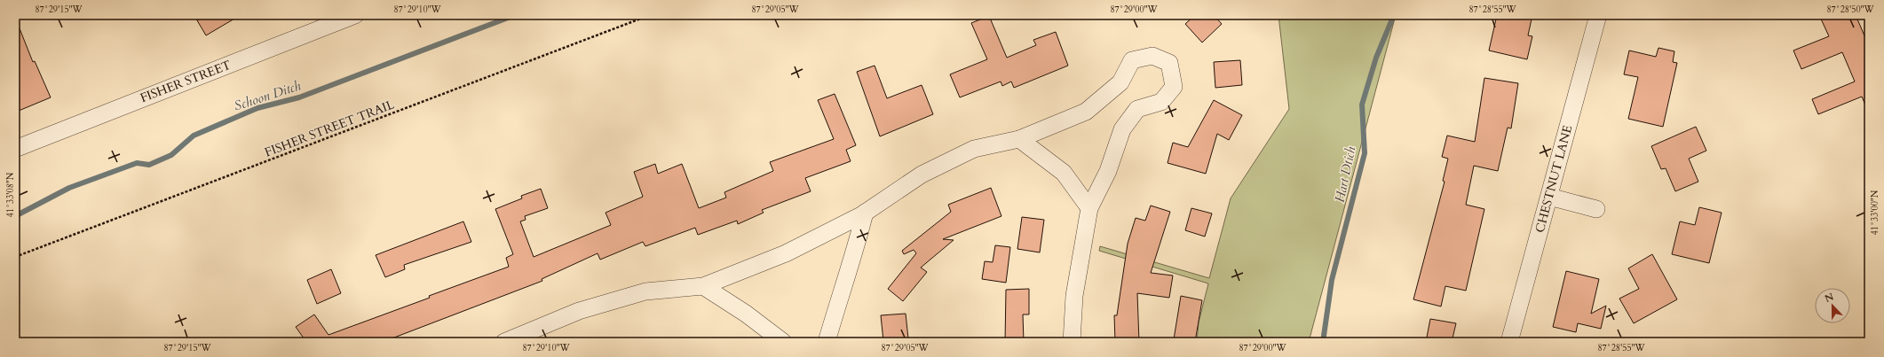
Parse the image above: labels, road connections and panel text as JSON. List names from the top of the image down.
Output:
{
  "streets": {
    "street": ["FISHER STREET", "CHESTNUT LANE"],
    "path": ["FISHER STREET TRAIL"]
  },
  "water": ["Schoon Ditch", "Hart Dtich"],
  "north": "top",
  "coordinates": [
    "87°29'15\"W",
    "87°29'10\"W",
    "87°29'05\"W",
    "87°29'00\"W",
    "87°28'55\"W",
    "87°28'50\"W",
    "41°33'08\"N",
    "41°33'00\"N"
  ]
}
